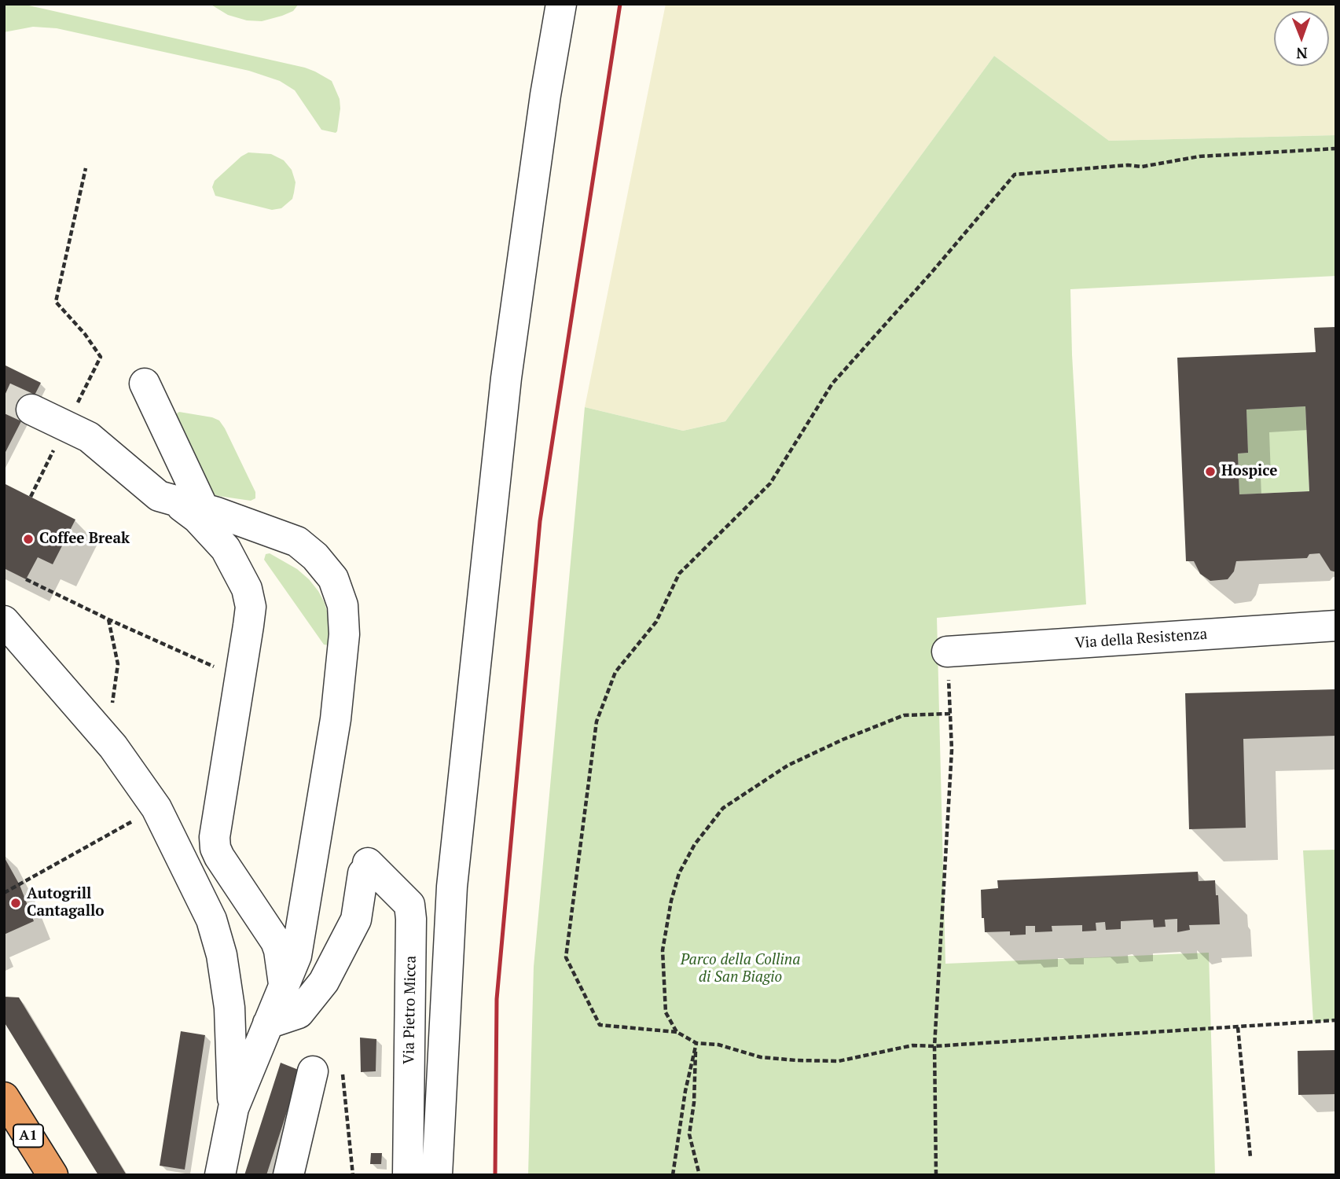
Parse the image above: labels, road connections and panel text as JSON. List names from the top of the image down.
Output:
{
  "streets": {
    "highway": ["A1"],
    "street": ["Via della Resistenza", "Via Pietro Micca"]
  },
  "parks": ["Parco della Collina di San Biagio"],
  "places": ["Hospice", "Coffee Break", "Autogrill Cantagallo"],
  "north": "bottom"
}
